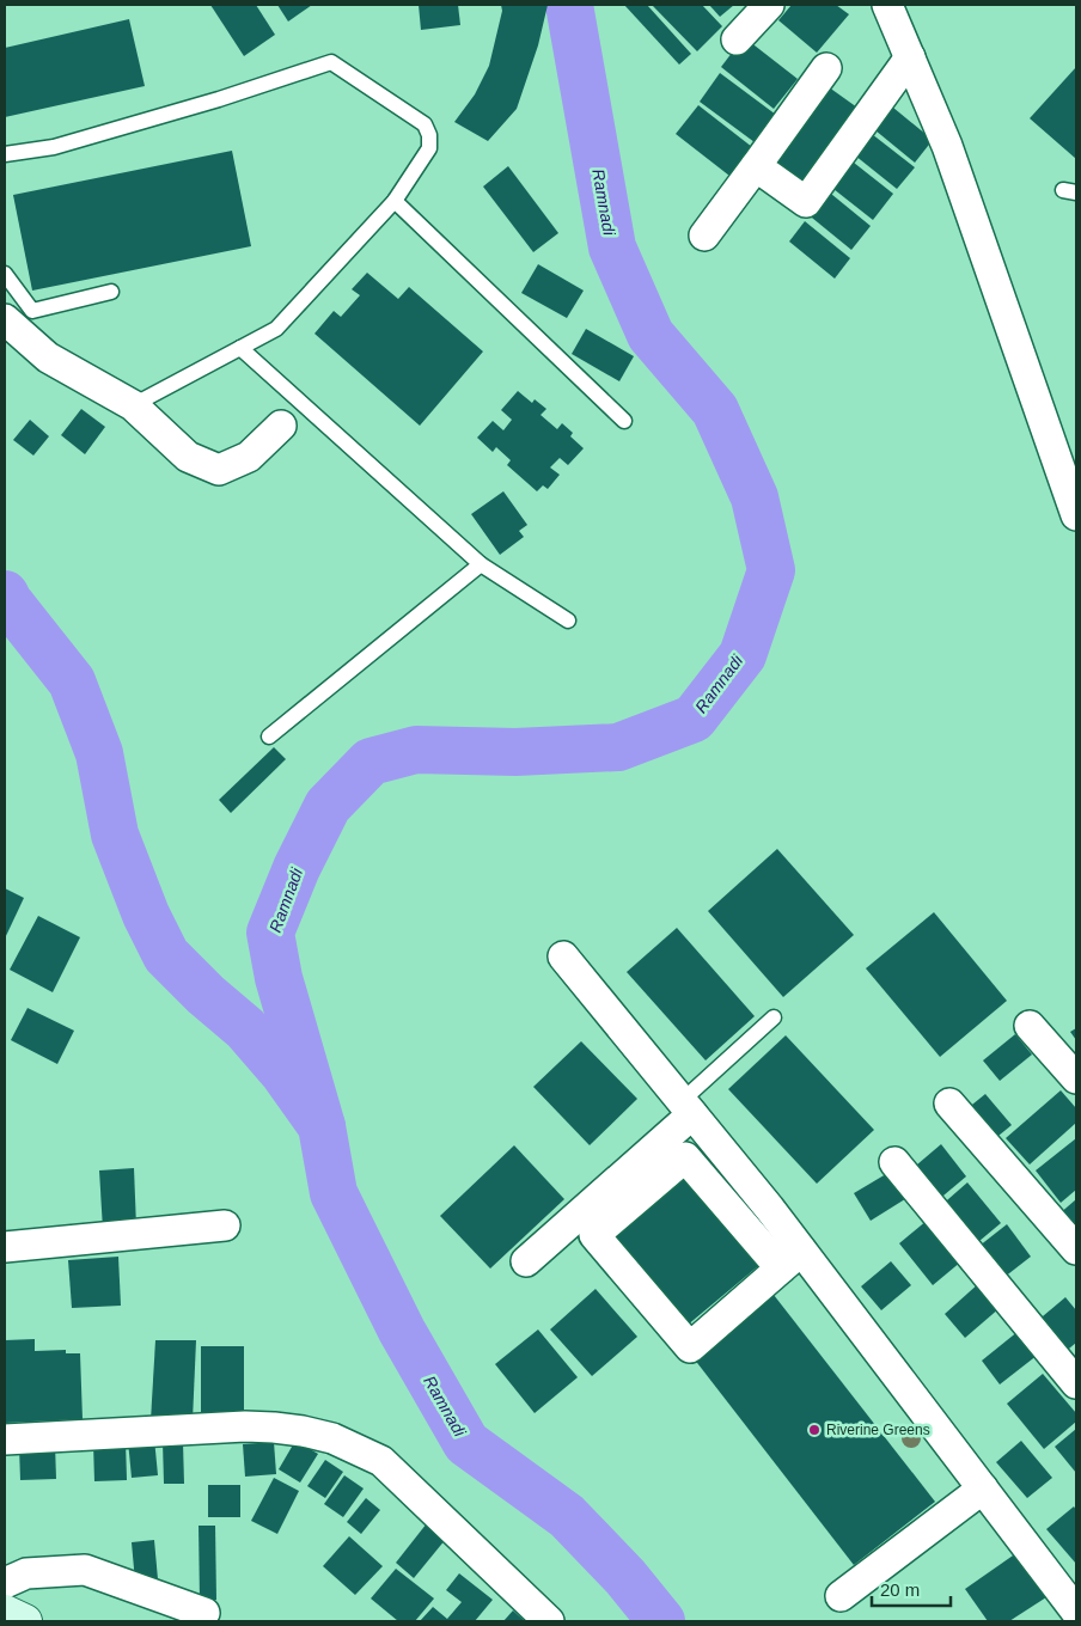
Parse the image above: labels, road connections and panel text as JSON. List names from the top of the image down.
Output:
{
  "water": ["Ramnadi"],
  "places": ["Riverine Greens"],
  "scale_bar": "20 m"
}
